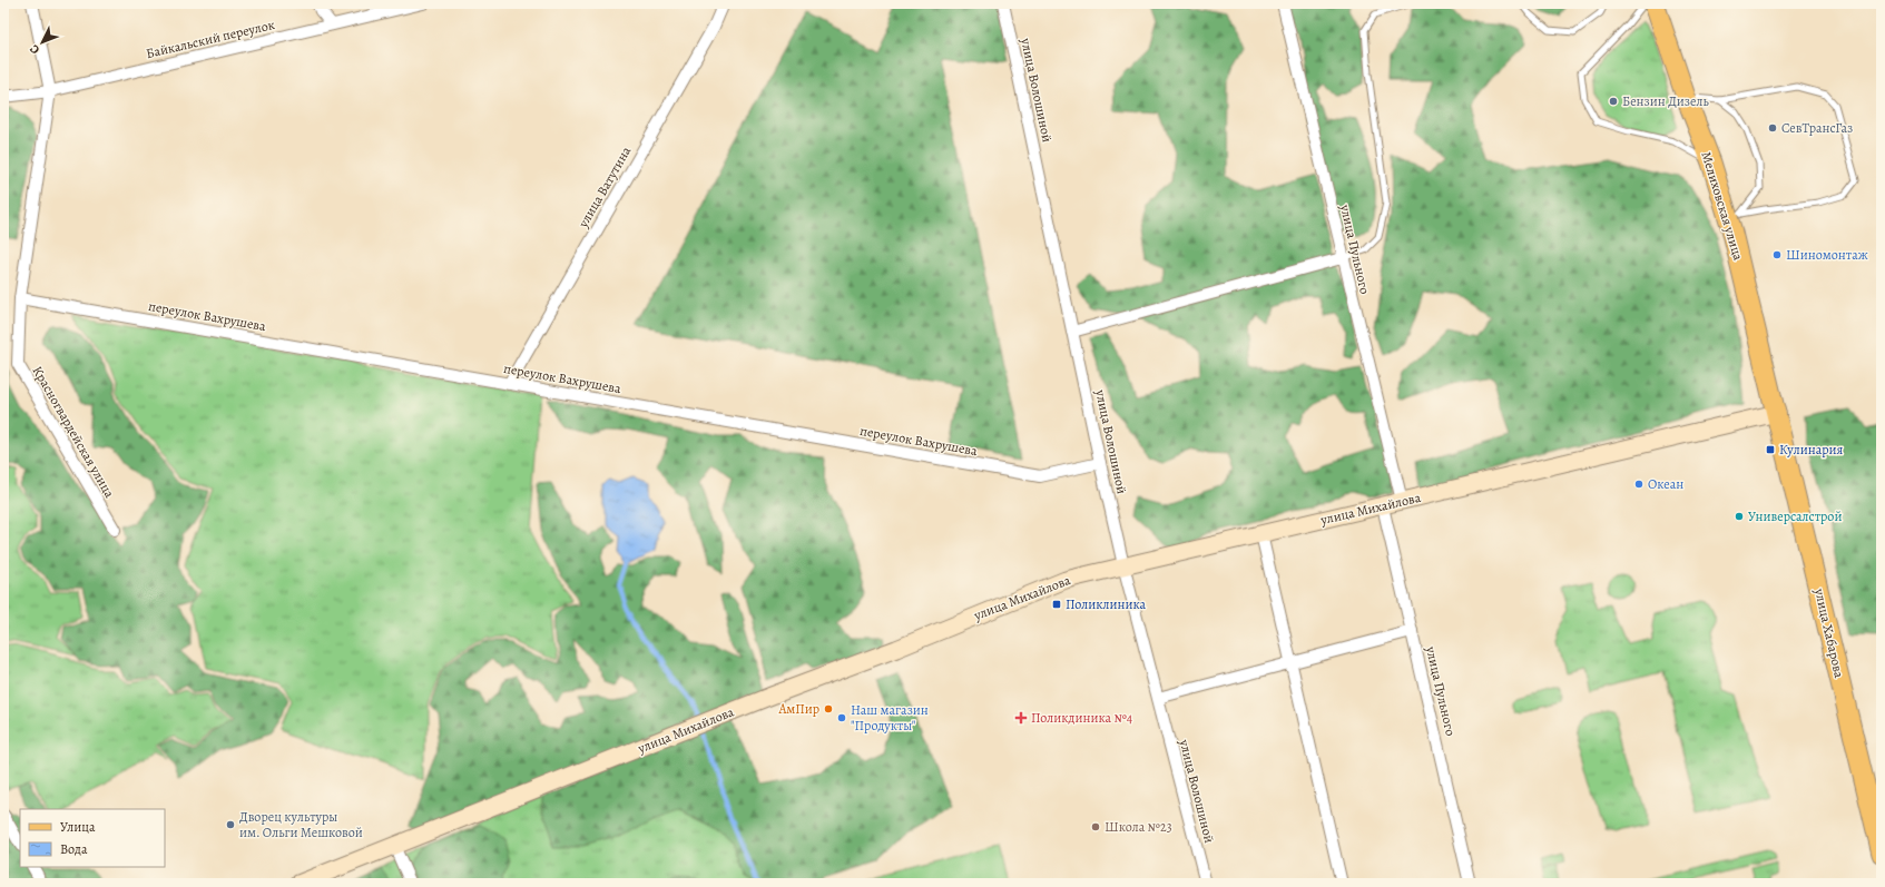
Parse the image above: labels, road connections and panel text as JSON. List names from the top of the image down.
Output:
{
  "streets": {
    "main road": ["Мелиховская улица", "улица Хабарова"],
    "street": [
      "Байкальский переулок",
      "улица Волошиной",
      "улица Ватутина",
      "улица Пульного",
      "переулок Вахрушева",
      "Красногвардейская улица",
      "улица Михайлова"
    ]
  },
  "crossings": [
    ["Байкальский переулок", "Красногвардейская улица"],
    ["улица Волошиной", "переулок Вахрушева"],
    ["улица Волошиной", "улица Михайлова"],
    ["улица Ватутина", "переулок Вахрушева"],
    ["Мелиховская улица", "улица Михайлова"],
    ["Мелиховская улица", "улица Хабарова"],
    ["улица Пульного", "улица Михайлова"],
    ["переулок Вахрушева", "Красногвардейская улица"],
    ["улица Михайлова", "улица Хабарова"]
  ],
  "places": {
    "other": [
      "Бензин Дизель",
      "СевТрансГаз",
      "Шиномонтаж",
      "Океан",
      "Универсалстрой",
      "АмПир",
      "Наш магазин \"Продукты\"",
      "Дворец культуры им. Ольги Мешковой",
      "Школа №23"
    ],
    "transit": ["Кулинария", "Поликлиника"],
    "health": ["Поликдиника №4"]
  },
  "legend": ["Улица", "Вода"],
  "north": "bottom left"
}
